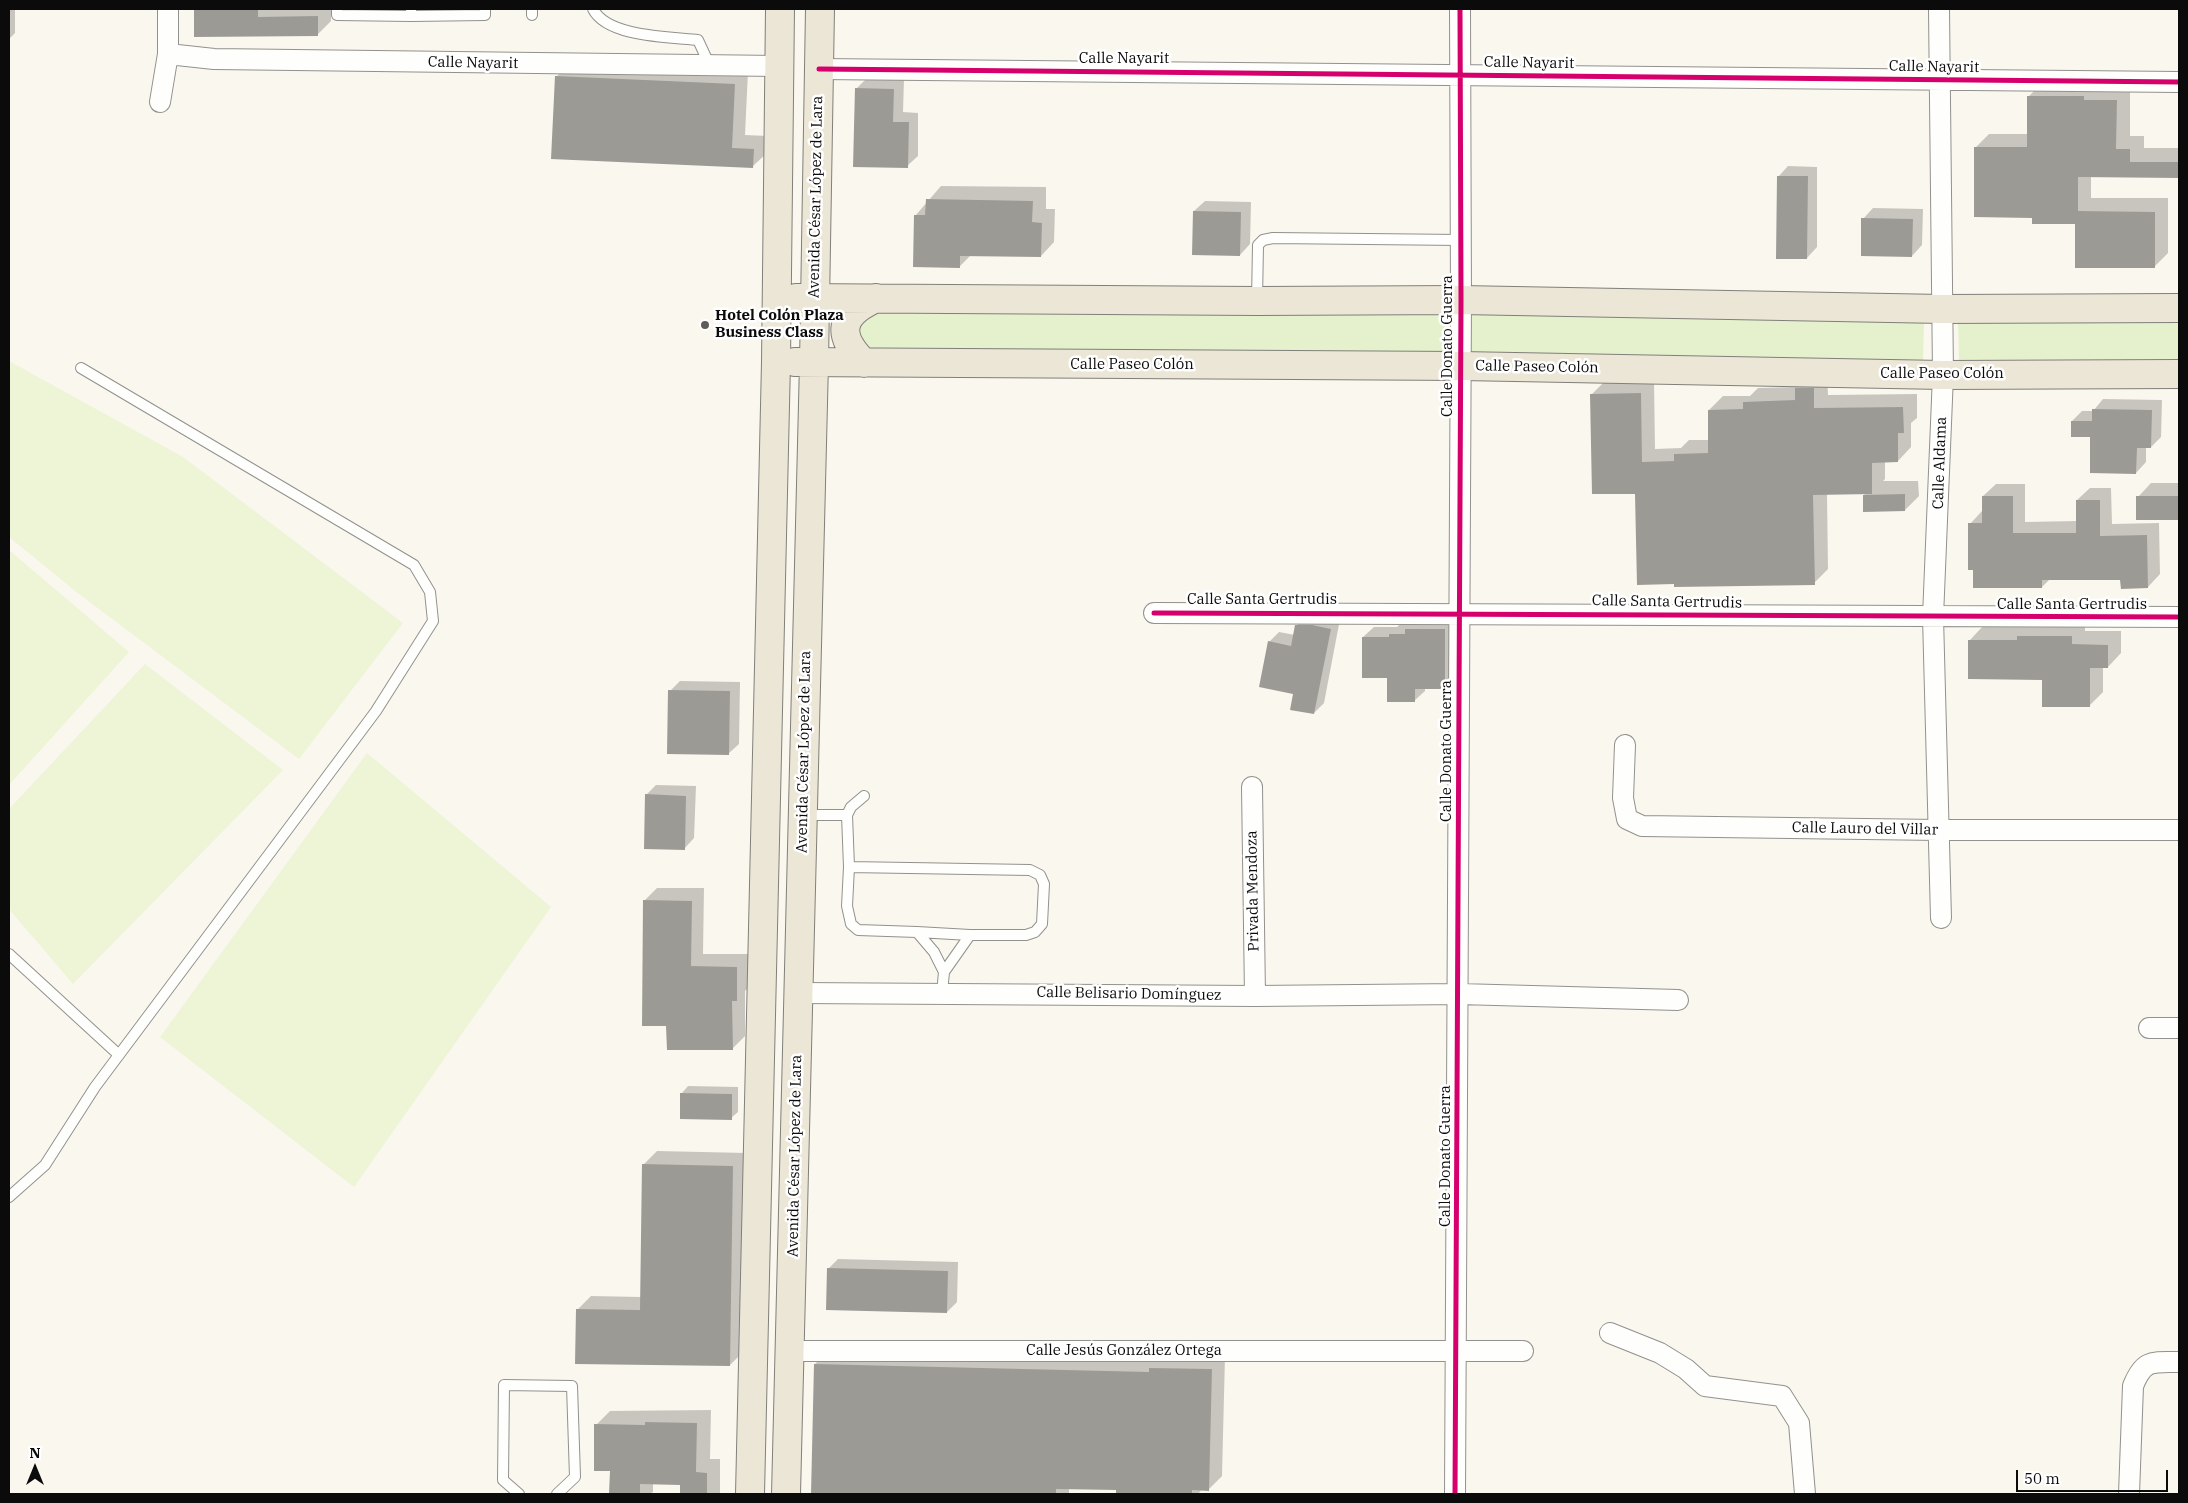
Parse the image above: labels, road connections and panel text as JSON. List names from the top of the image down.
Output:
{
  "streets": {
    "main road": ["Avenida César López de Lara", "Calle Paseo Colón"],
    "street": [
      "Calle Nayarit",
      "Calle Donato Guerra",
      "Calle Aldama",
      "Calle Santa Gertrudis",
      "Calle Lauro del Villar",
      "Privada Mendoza",
      "Calle Belisario Domínguez",
      "Calle Jesús González Ortega"
    ]
  },
  "crossings": [
    ["Calle Nayarit", "Avenida César López de Lara"],
    ["Calle Nayarit", "Calle Donato Guerra"],
    ["Calle Nayarit", "Calle Aldama"],
    ["Avenida César López de Lara", "Calle Paseo Colón"],
    ["Avenida César López de Lara", "Calle Belisario Domínguez"],
    ["Avenida César López de Lara", "Calle Jesús González Ortega"],
    ["Calle Donato Guerra", "Calle Paseo Colón"],
    ["Calle Donato Guerra", "Calle Santa Gertrudis"],
    ["Calle Donato Guerra", "Calle Belisario Domínguez"],
    ["Calle Donato Guerra", "Calle Jesús González Ortega"],
    ["Calle Paseo Colón", "Calle Aldama"],
    ["Calle Aldama", "Calle Santa Gertrudis"],
    ["Calle Aldama", "Calle Lauro del Villar"],
    ["Privada Mendoza", "Calle Belisario Domínguez"]
  ],
  "places": ["Hotel Colón Plaza Business Class"],
  "scale_bar": "50 m",
  "north": "top"
}
